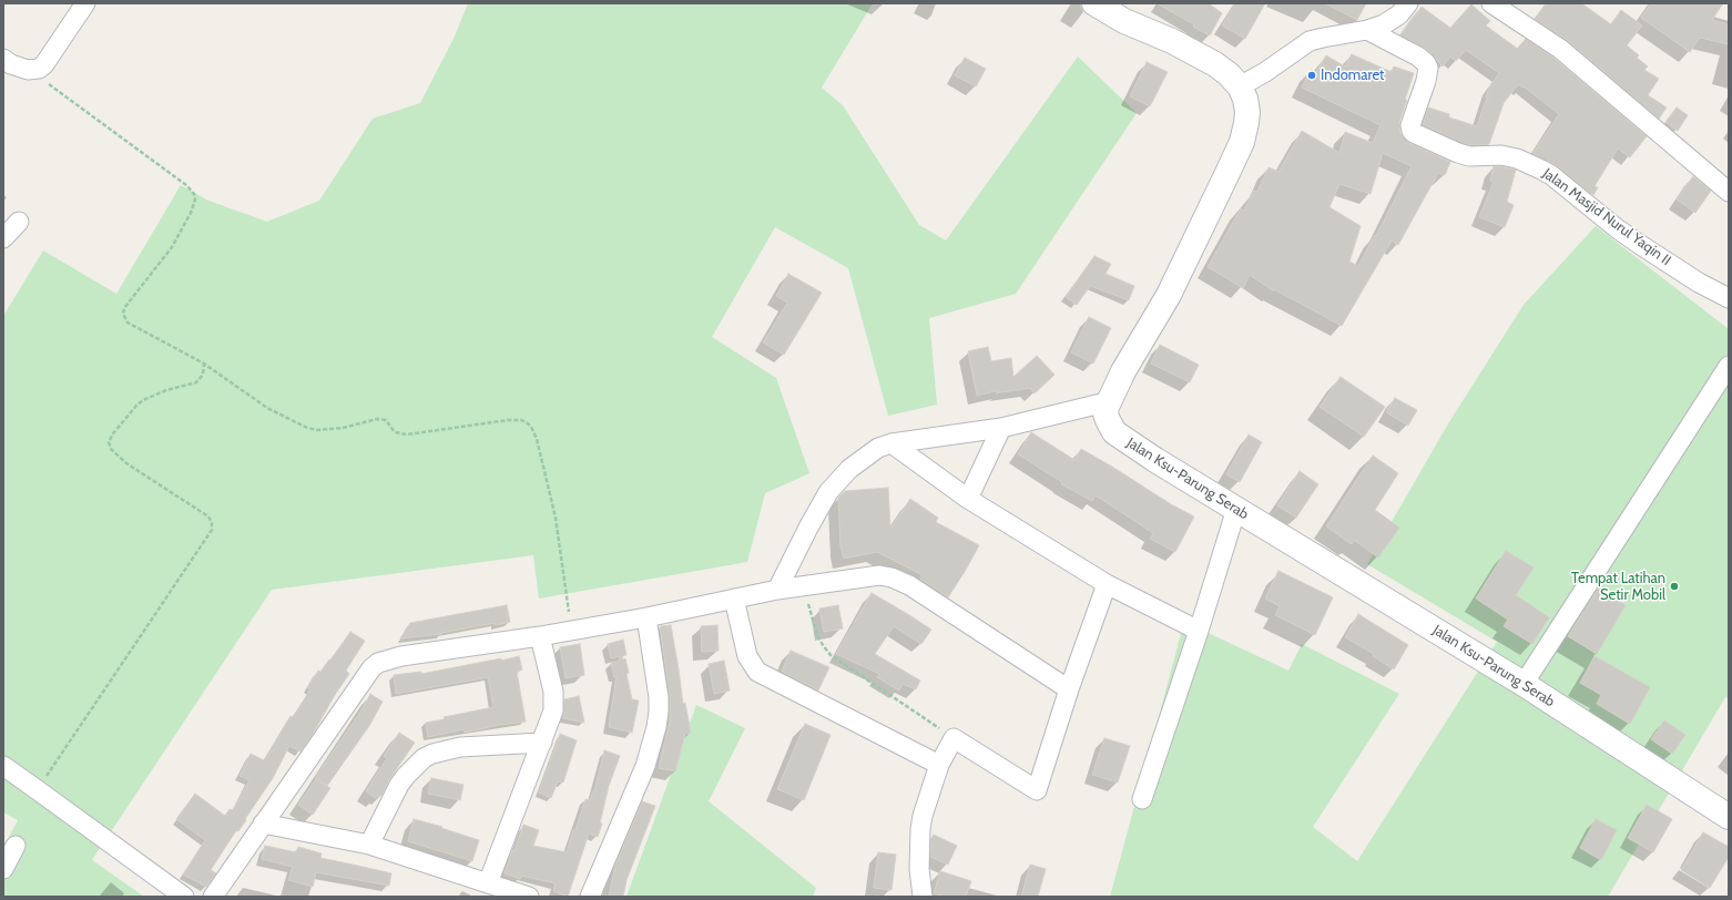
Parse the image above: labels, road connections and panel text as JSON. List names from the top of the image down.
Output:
{
  "streets": {
    "street": ["Jalan Masjid Nurul Yaqin II", "Jalan Ksu-Parung Serab"]
  },
  "places": ["Indomaret", "Tempat Latihan Setir Mobil"]
}
